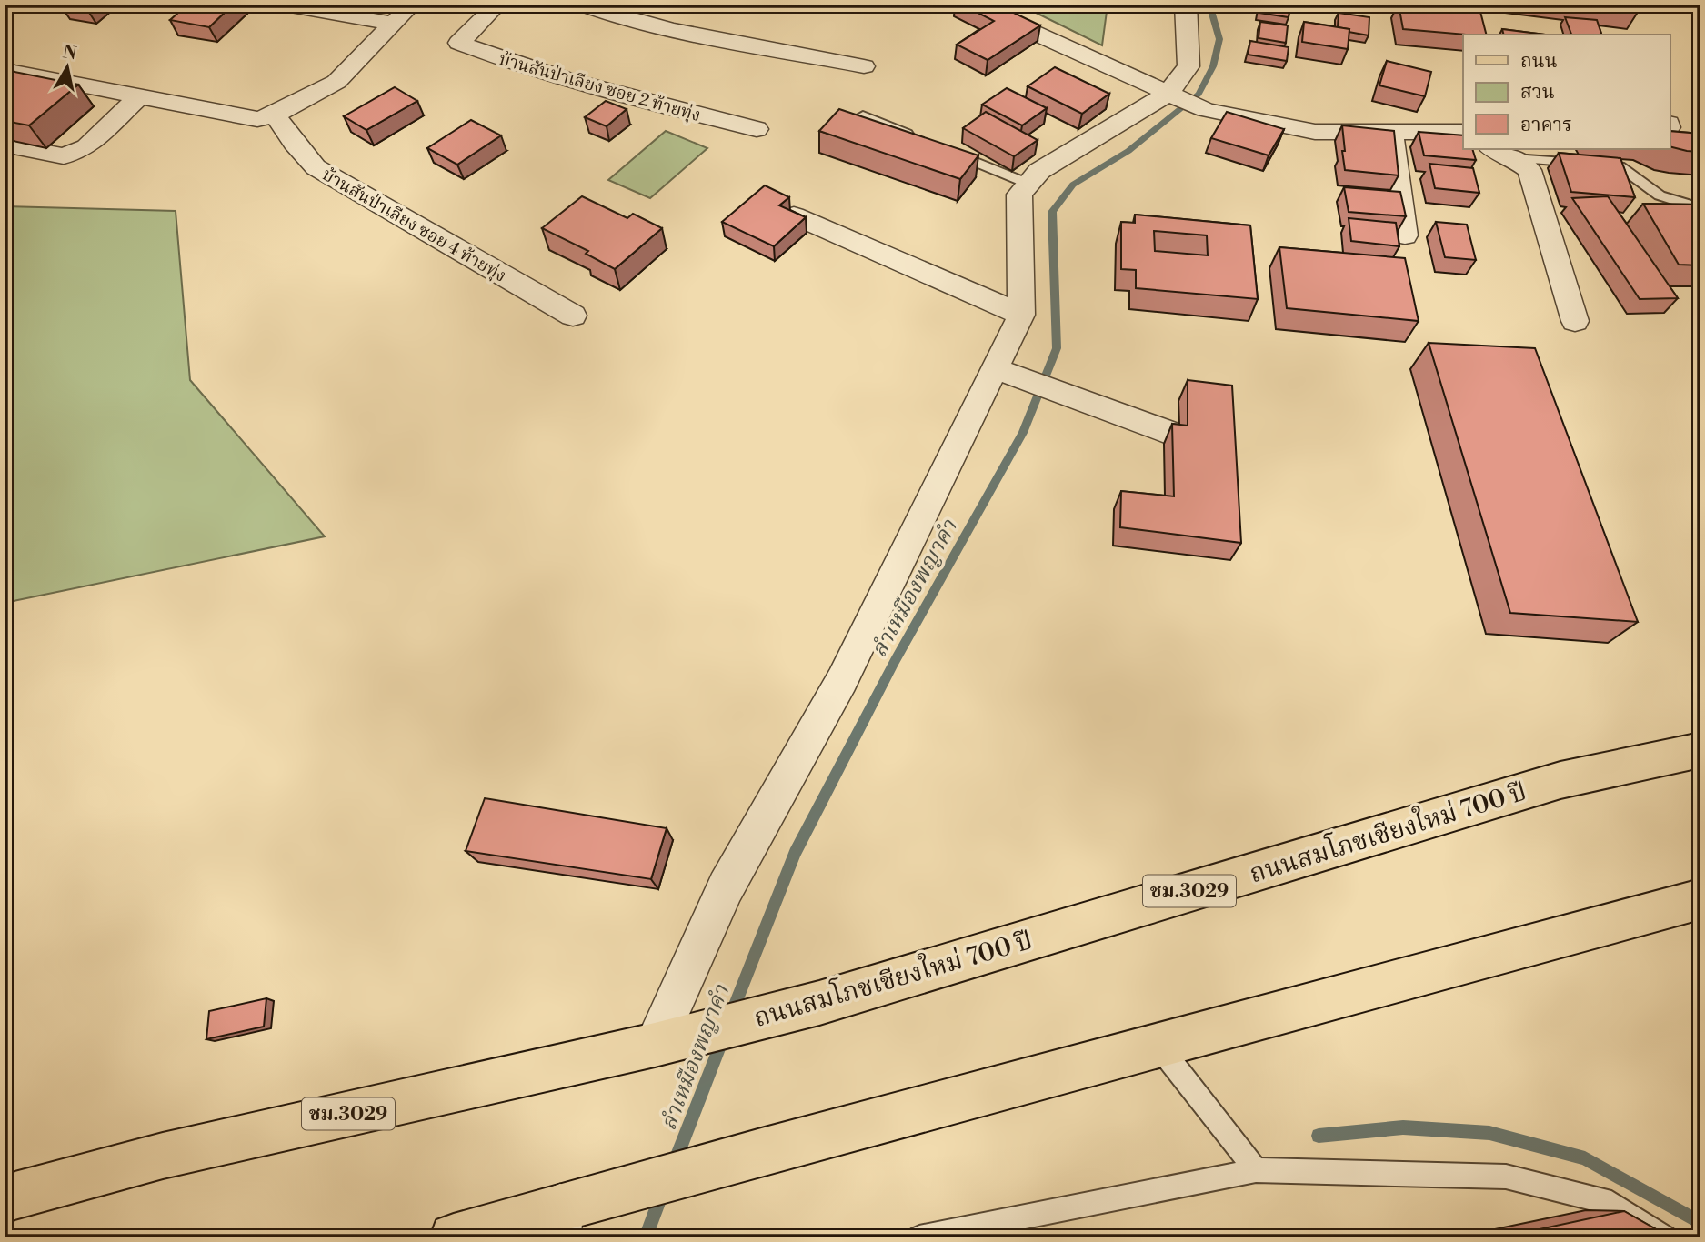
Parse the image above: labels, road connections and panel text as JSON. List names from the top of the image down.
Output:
{
  "streets": {
    "main road": ["ถนนสมโภชเชียงใหม่ 700 ปี", "ชม.3029"],
    "street": ["บ้านสันป่าเลียง ซอย 2 ท้ายทุ่ง", "บ้านสันป่าเลียง ซอย 4 ท้ายทุ่ง"]
  },
  "water": ["ลำเหมืองพญาคำ"],
  "legend": ["ถนน", "สวน", "อาคาร"],
  "north": "top"
}
